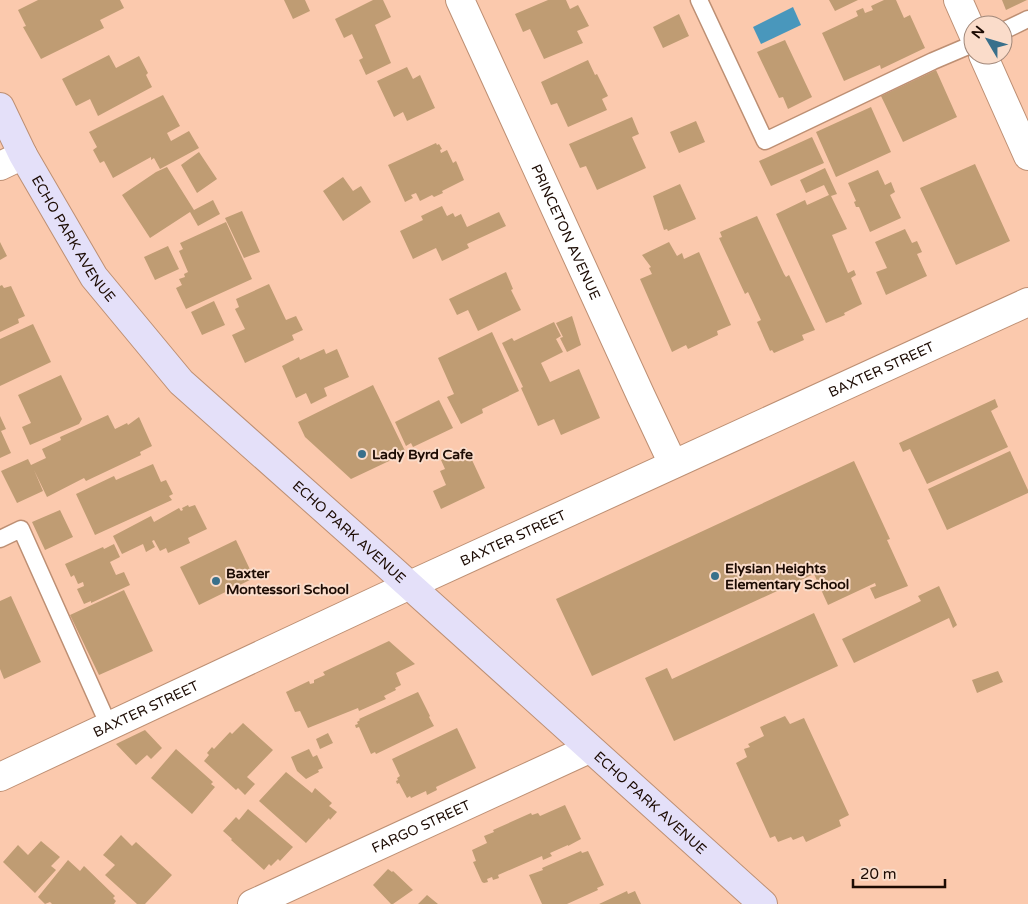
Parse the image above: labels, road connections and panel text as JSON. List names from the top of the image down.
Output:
{
  "streets": {
    "street": [
      "PRINCETON AVENUE",
      "ECHO PARK AVENUE",
      "BAXTER STREET",
      "FARGO STREET"
    ]
  },
  "crossings": [
    ["PRINCETON AVENUE", "BAXTER STREET"],
    ["ECHO PARK AVENUE", "BAXTER STREET"],
    ["ECHO PARK AVENUE", "FARGO STREET"]
  ],
  "places": ["Lady Byrd Cafe", "Elysian Heights Elementary School", "Baxter Montessori School"],
  "scale_bar": "20 m",
  "north": "top left"
}
